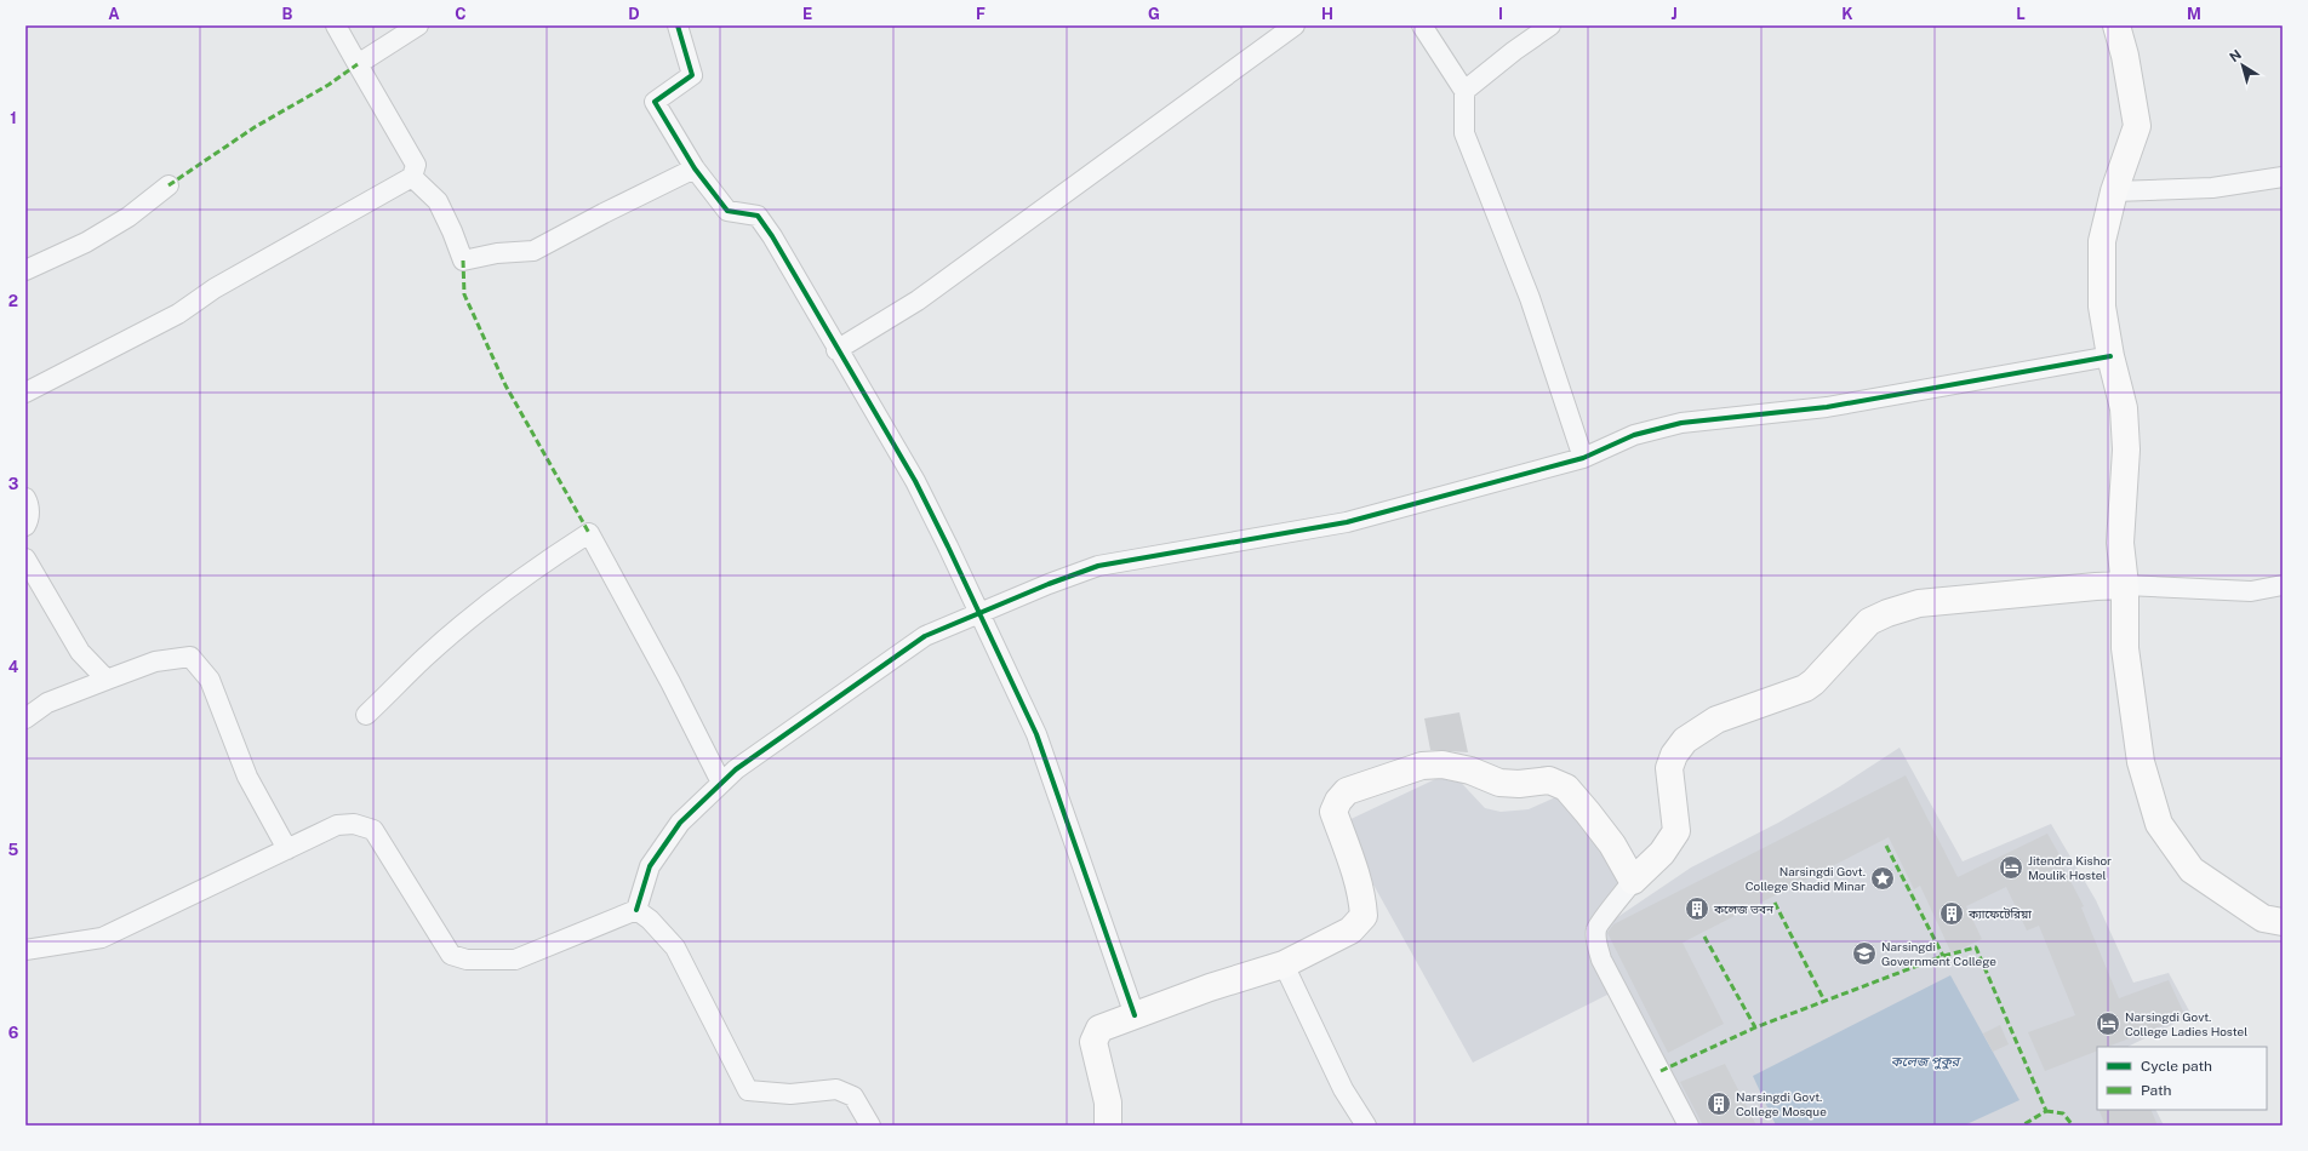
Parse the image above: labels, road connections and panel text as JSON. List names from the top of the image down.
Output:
{
  "water": ["কলেজ পুকুর"],
  "places": {
    "hotel": ["Jitendra Kishor Moulik Hostel", "Narsingdi Govt. College Ladies Hostel"],
    "place": ["Narsingdi Govt. College Shadid Minar"],
    "building": ["কলেজ ভবন", "ক্যাফেটেরিয়া", "Narsingdi Govt. College Mosque"],
    "school or university": ["Narsingdi Government College"]
  },
  "legend": ["Cycle path", "Path"],
  "north": "top left",
  "grid": {
    "columns": [
      "A",
      "B",
      "C",
      "D",
      "E",
      "F",
      "G",
      "H",
      "I",
      "J",
      "K",
      "L",
      "M"
    ],
    "rows": [
      "1",
      "2",
      "3",
      "4",
      "5",
      "6"
    ]
  }
}
